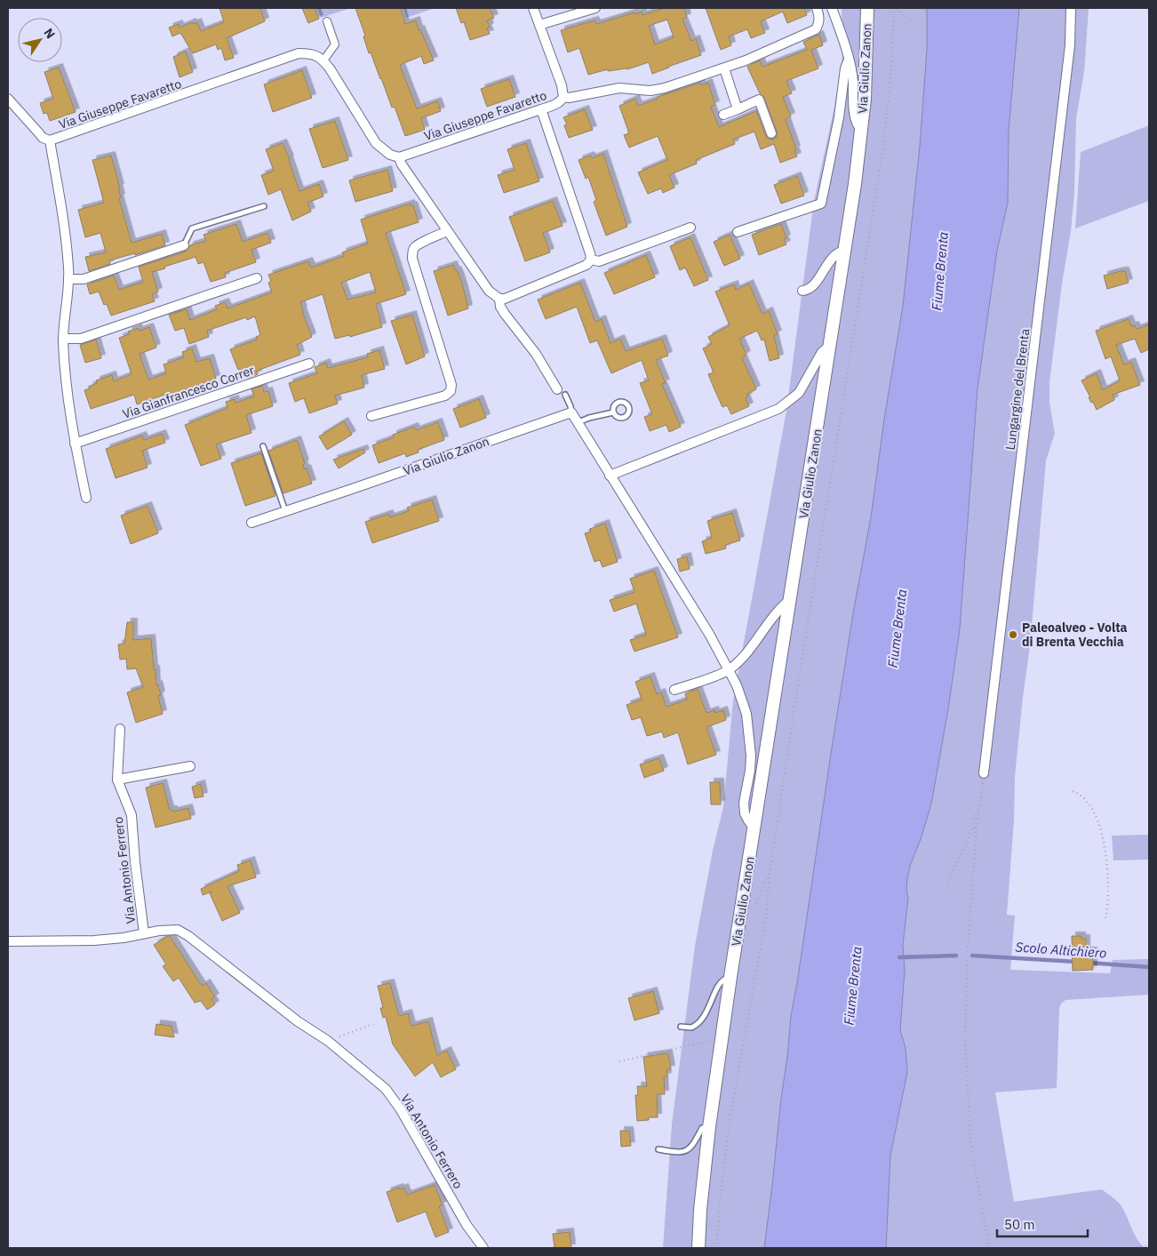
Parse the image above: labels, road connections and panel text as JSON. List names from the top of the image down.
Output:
{
  "streets": {
    "street": [
      "Via Giulio Zanon",
      "Via Giuseppe Favaretto",
      "Lungargine del Brenta",
      "Via Gianfrancesco Correr",
      "Via Antonio Ferrero"
    ]
  },
  "water": ["Fiume Brenta", "Scolo Altichiero"],
  "places": ["Paleoalveo - Volta di Brenta Vecchia"],
  "scale_bar": "50 m",
  "north": "top right"
}
